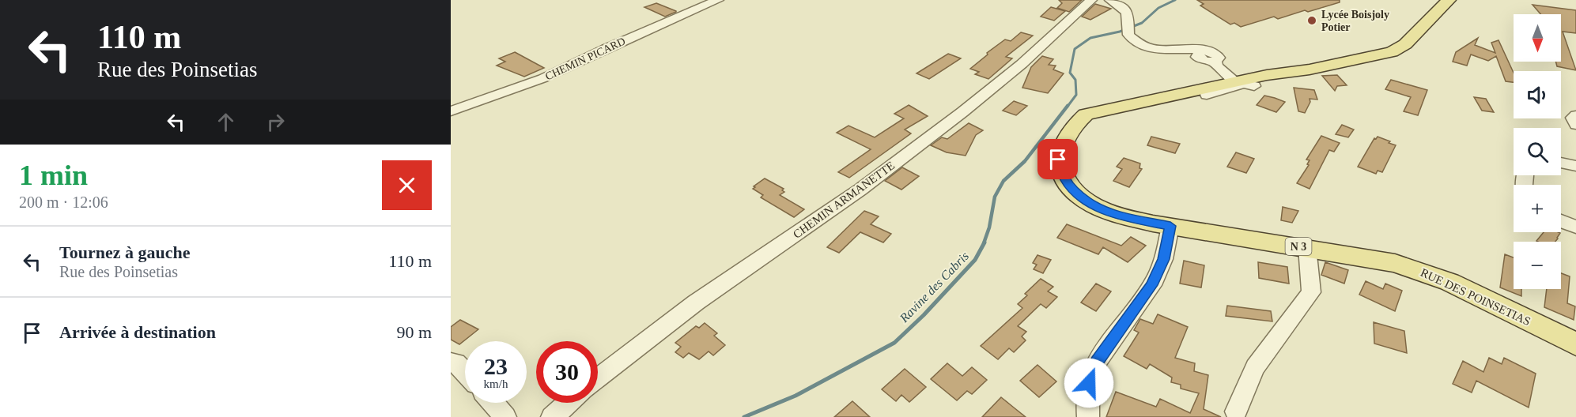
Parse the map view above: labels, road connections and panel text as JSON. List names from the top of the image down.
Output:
{
  "streets": {
    "main road": ["N 3", "RUE DES POINSETIAS"],
    "street": ["CHEMIN PICARD", "CHEMIN ARMANETTE"]
  },
  "water": ["Ravine des Cabris"],
  "places": ["Lycée Boisjoly Potier"],
  "north": "bottom",
  "page": {
    "turn": ["110 m", "Rue des Poinsetias"],
    "map_buttons": ["+", "−"],
    "heading": ["1 min", "200 m · 12:06"],
    "list": [
      {
        "name": "Tournez à gauche",
        "note": "Rue des Poinsetias",
        "value": "110 m"
      },
      {
        "name": "Arrivée à destination",
        "value": "90 m"
      }
    ],
    "speed": "23 km/h",
    "limit": "30"
  }
}
